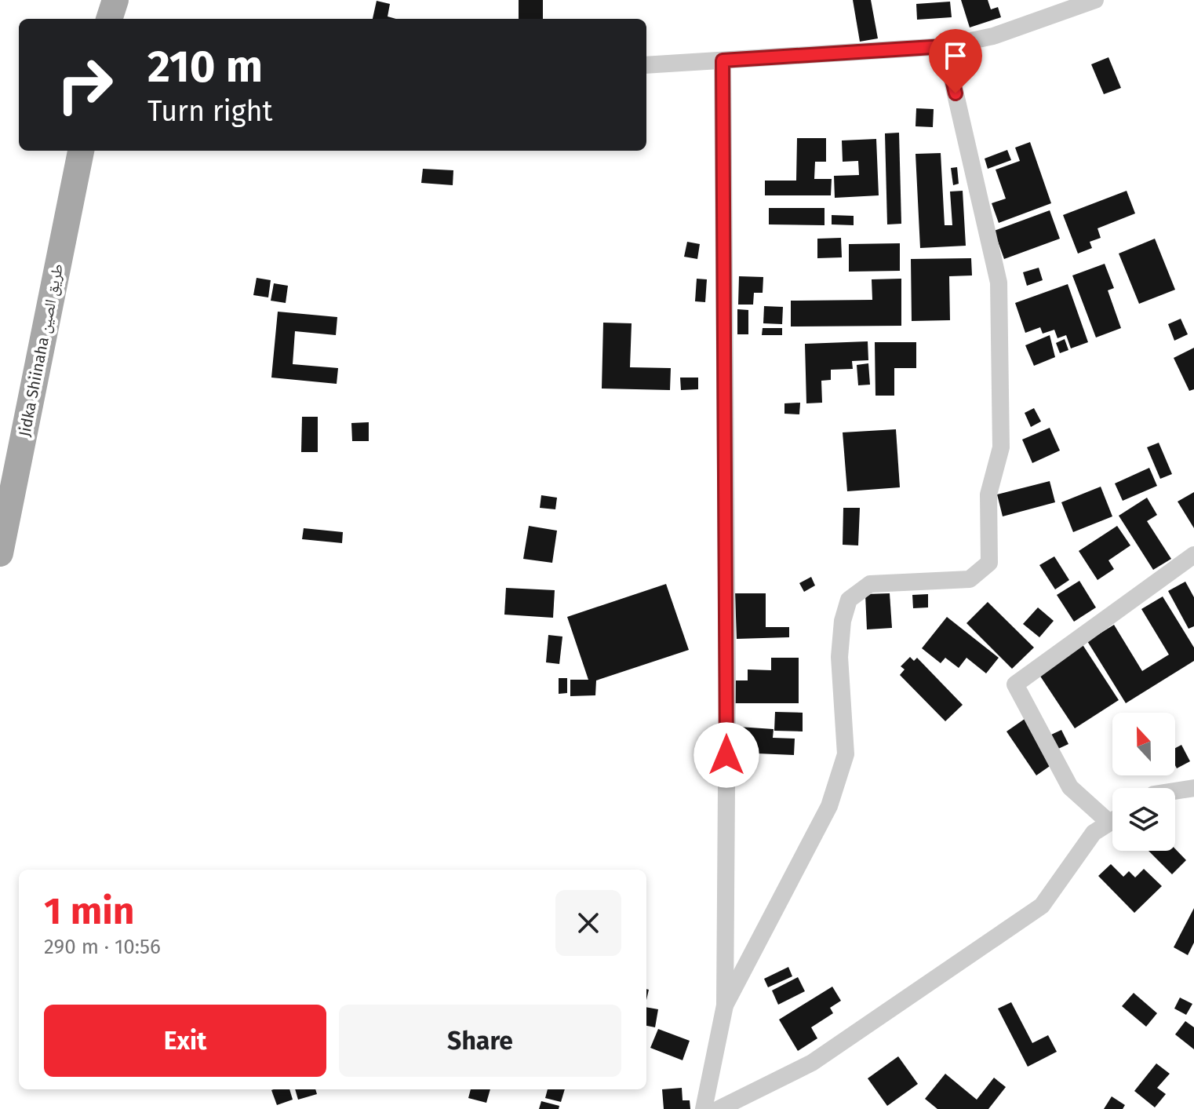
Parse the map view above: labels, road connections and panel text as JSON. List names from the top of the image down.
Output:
{
  "streets": {
    "main road": ["Jidka Shiinaha طريق الصين"]
  },
  "north": "top",
  "page": {
    "turn": ["210 m", "Turn right"],
    "heading": ["1 min", "290 m · 10:56"],
    "buttons": ["Exit", "Share"]
  }
}
